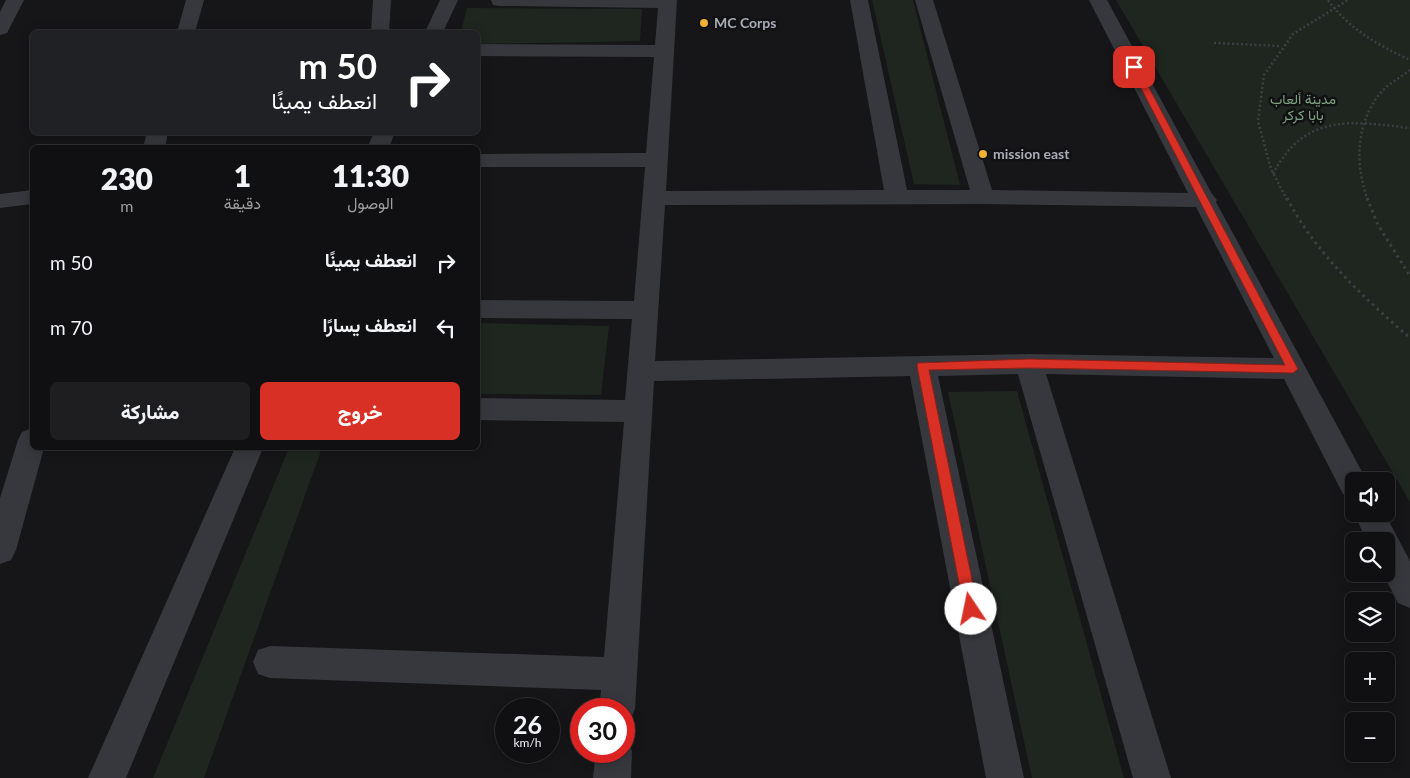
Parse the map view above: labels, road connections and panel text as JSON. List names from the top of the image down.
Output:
{
  "parks": ["مدينة ألعاب بابا كركر"],
  "places": ["MC Corps", "mission east"],
  "page": {
    "turn": ["50 m", "انعطف يمينًا"],
    "eta": [
      "11:30",
      "الوصول",
      "1",
      "دقيقة",
      "230",
      "m"
    ],
    "list": [
      {
        "name": "انعطف يمينًا",
        "value": "50 m"
      },
      {
        "name": "انعطف يسارًا",
        "value": "70 m"
      }
    ],
    "buttons": ["خروج", "مشاركة"],
    "map_buttons": ["+", "−"],
    "speed": "26 km/h",
    "limit": "30"
  }
}
